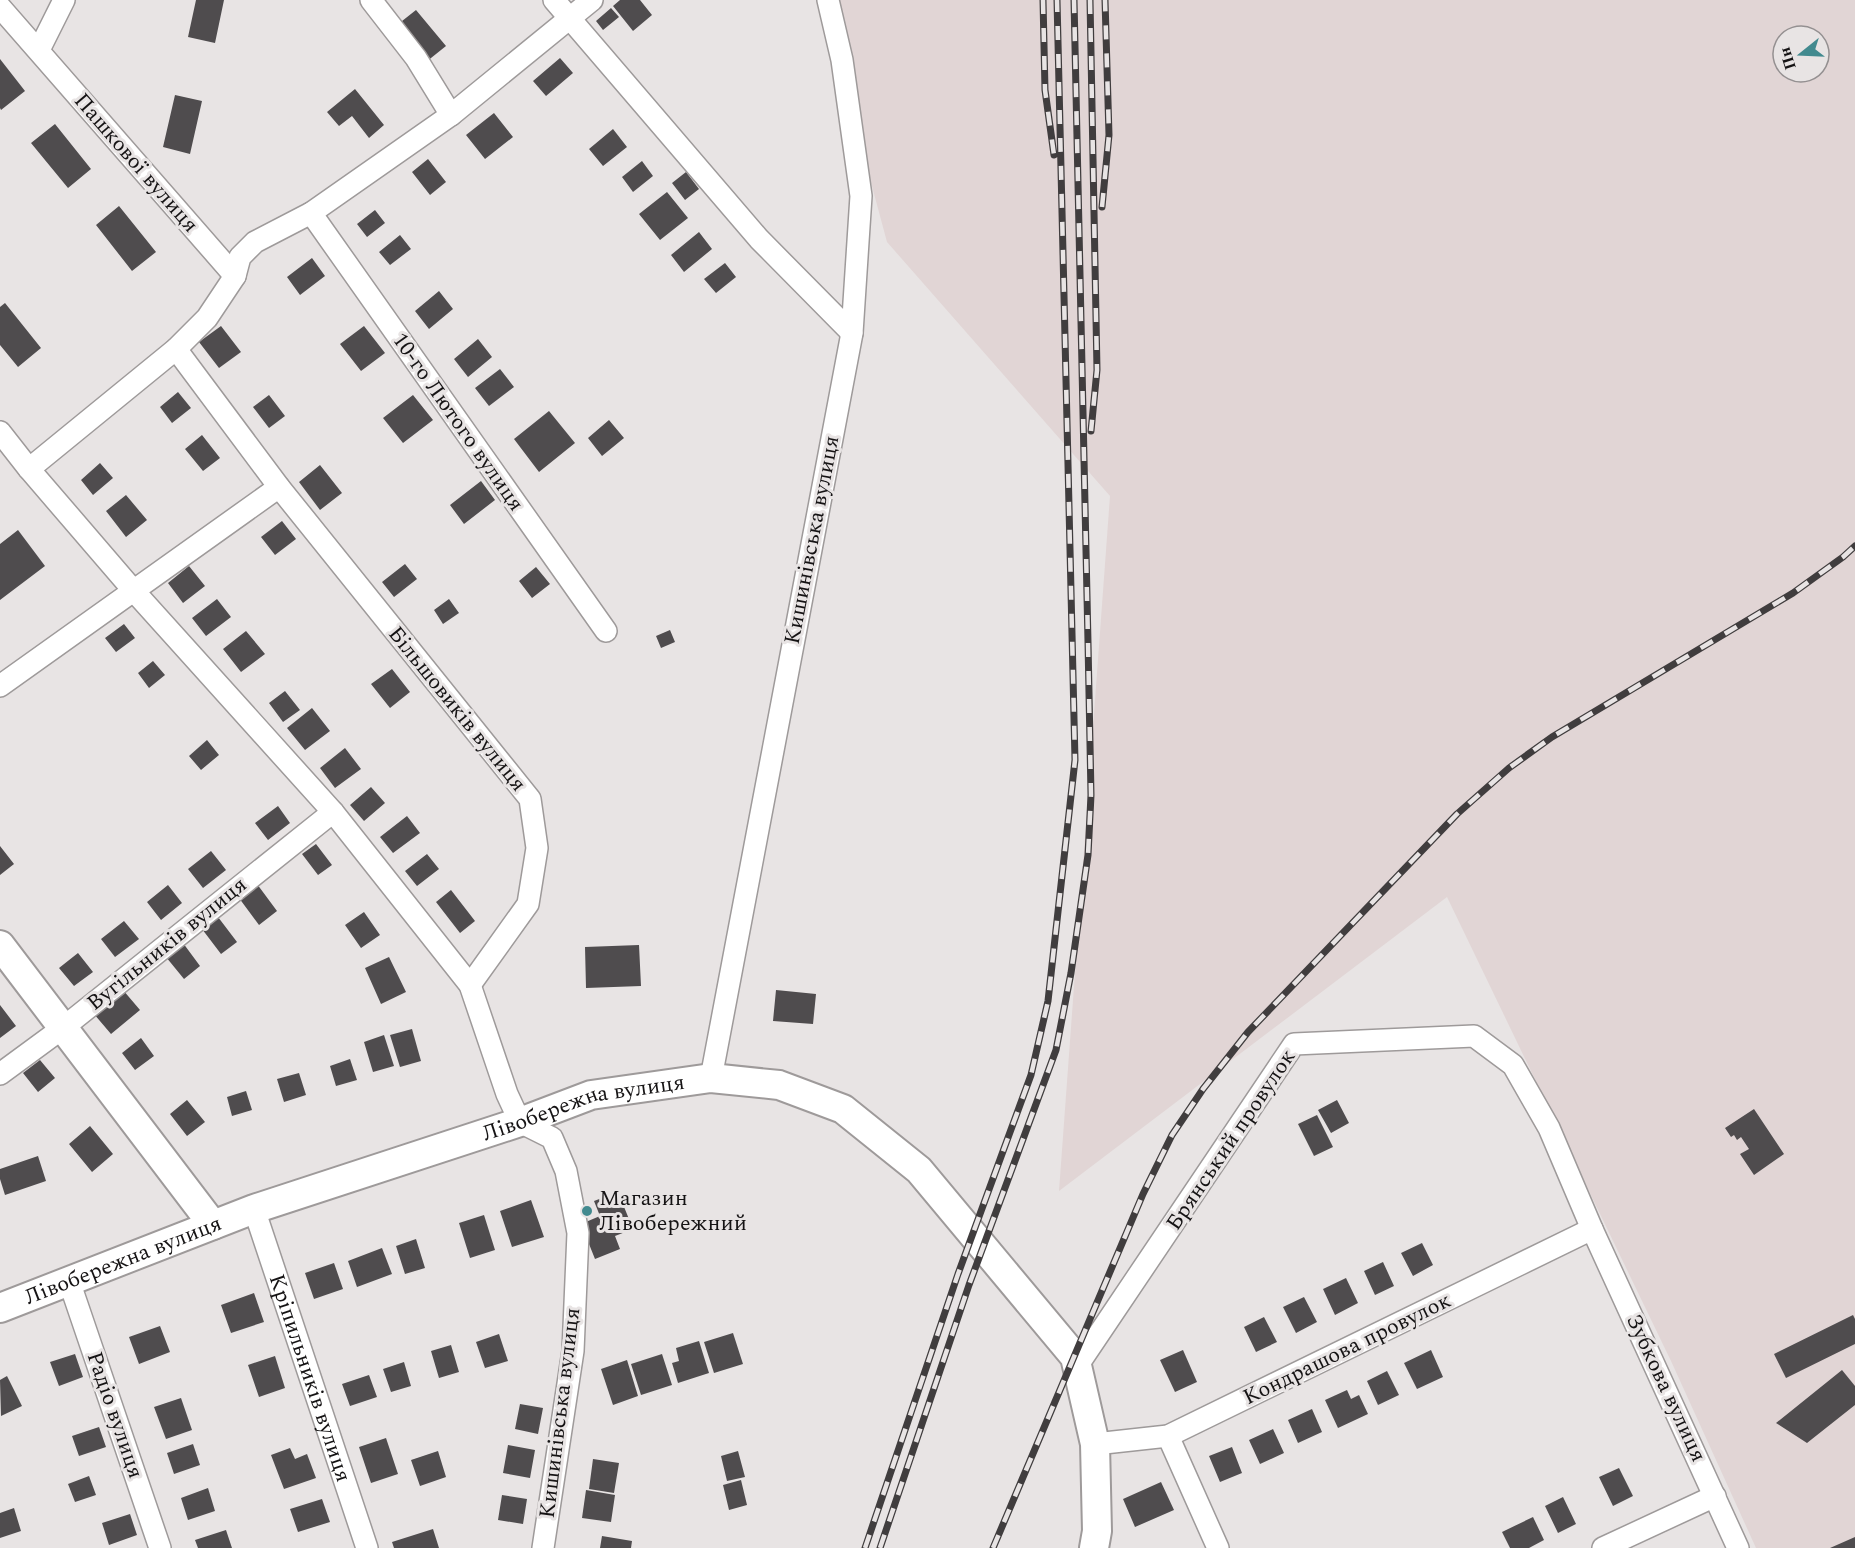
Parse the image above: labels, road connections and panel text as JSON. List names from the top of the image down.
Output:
{
  "streets": {
    "main road": ["Лівобережна вулиця"],
    "street": [
      "Пашкової вулиця",
      "10-го Лютого вулиця",
      "Кишинівська вулиця",
      "Більшовиків вулиця",
      "Вугільників вулиця",
      "Брянський провулок",
      "Кондрашова провулок",
      "Кріпильників вулиця",
      "Зубкова вулиця",
      "Радіо вулиця"
    ]
  },
  "crossings": [
    ["Кишинівська вулиця", "Лівобережна вулиця"],
    ["Лівобережна вулиця", "Брянський провулок"],
    ["Лівобережна вулиця", "Кріпильників вулиця"],
    ["Лівобережна вулиця", "Радіо вулиця"],
    ["Брянський провулок", "Кондрашова провулок"],
    ["Брянський провулок", "Зубкова вулиця"],
    ["Кондрашова провулок", "Зубкова вулиця"]
  ],
  "places": ["Магазин Лівобережний"],
  "north": "left"
}
